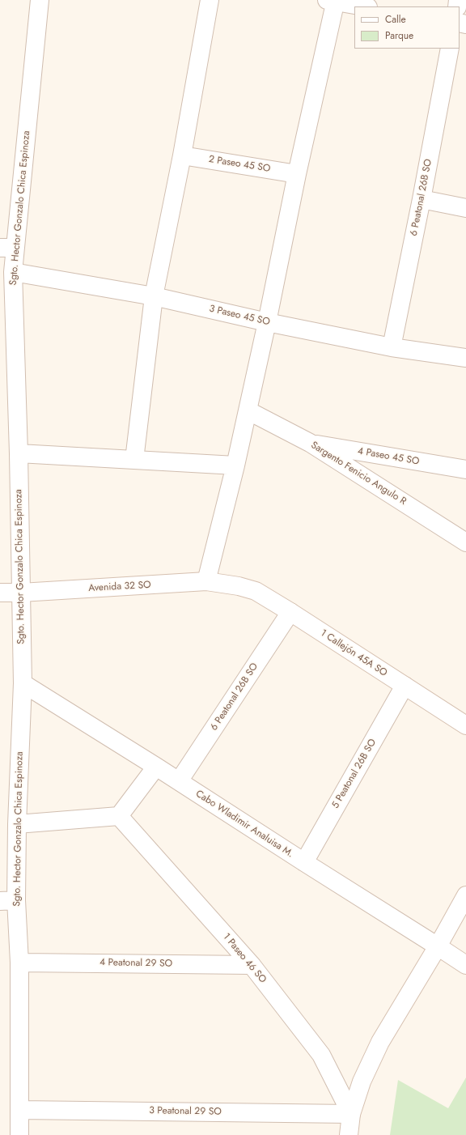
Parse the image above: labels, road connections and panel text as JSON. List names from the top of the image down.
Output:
{
  "streets": {
    "street": [
      "2 Paseo 45 SO",
      "6 Peatonal 26B SO",
      "Sgto. Hector Gonzalo Chica Espinoza",
      "3 Paseo 45 SO",
      "4 Paseo 45 SO",
      "Sargento Fenicio Angulo R",
      "Avenida 32 SO",
      "1 Callejón 45A SO",
      "5 Peatonal 26B SO",
      "Cabo Wladimir Analuisa M.",
      "1 Paseo 46 SO",
      "4 Peatonal 29 SO",
      "3 Peatonal 29 SO"
    ]
  },
  "crossings": [
    ["6 Peatonal 26B SO", "3 Paseo 45 SO"],
    ["6 Peatonal 26B SO", "1 Callejón 45A SO"],
    ["6 Peatonal 26B SO", "Cabo Wladimir Analuisa M."],
    ["Sgto. Hector Gonzalo Chica Espinoza", "3 Paseo 45 SO"],
    ["Sgto. Hector Gonzalo Chica Espinoza", "Avenida 32 SO"],
    ["Sgto. Hector Gonzalo Chica Espinoza", "Cabo Wladimir Analuisa M."],
    ["Sgto. Hector Gonzalo Chica Espinoza", "4 Peatonal 29 SO"],
    ["Sgto. Hector Gonzalo Chica Espinoza", "3 Peatonal 29 SO"],
    ["4 Paseo 45 SO", "Sargento Fenicio Angulo R"],
    ["Avenida 32 SO", "1 Callejón 45A SO"],
    ["1 Callejón 45A SO", "5 Peatonal 26B SO"],
    ["5 Peatonal 26B SO", "Cabo Wladimir Analuisa M."],
    ["1 Paseo 46 SO", "4 Peatonal 29 SO"],
    ["1 Paseo 46 SO", "3 Peatonal 29 SO"]
  ],
  "legend": ["Calle", "Parque"]
}
